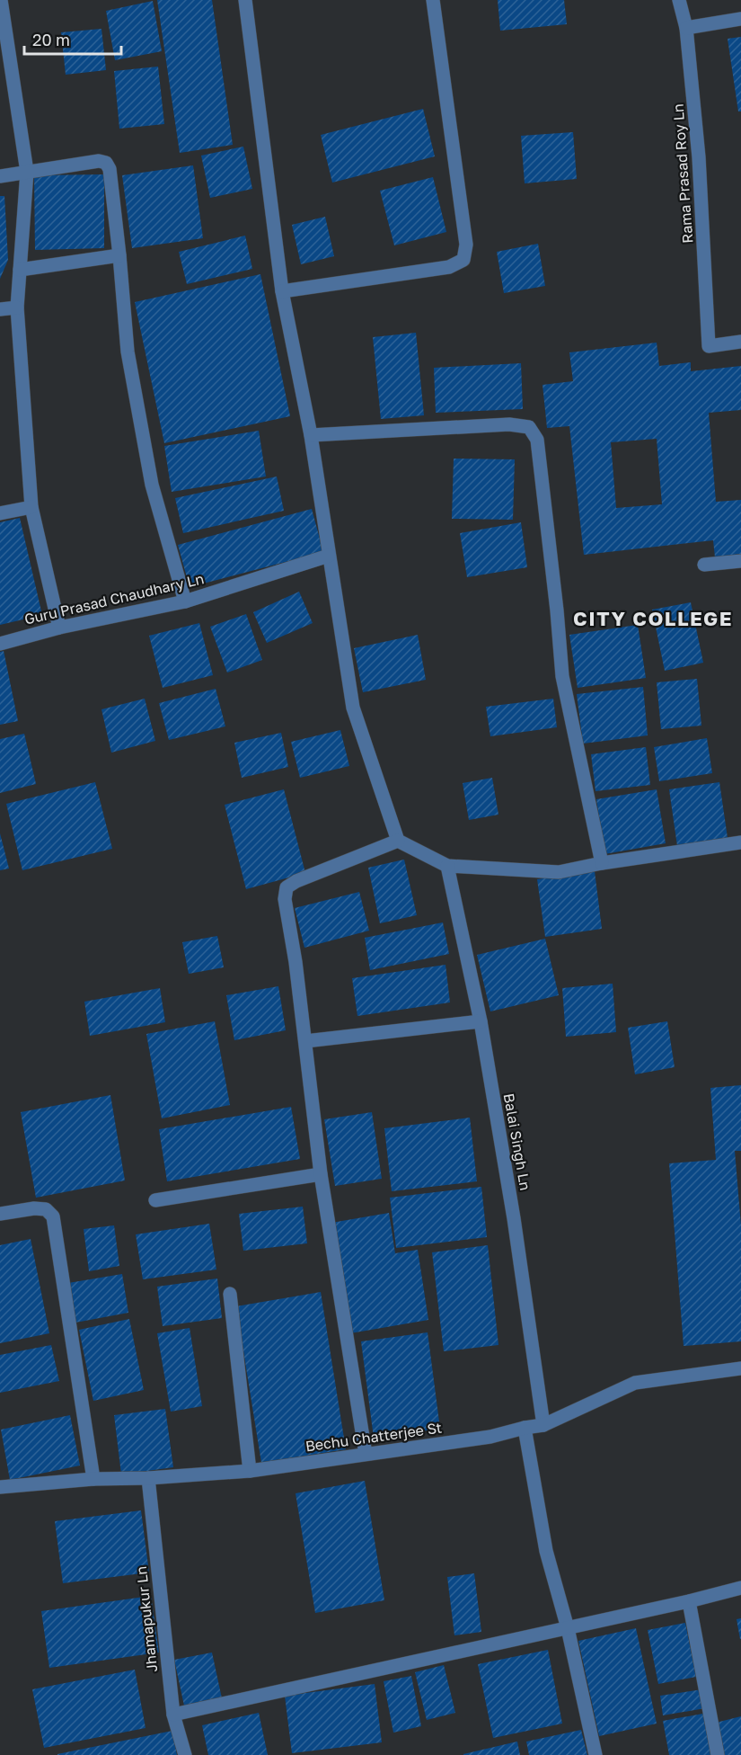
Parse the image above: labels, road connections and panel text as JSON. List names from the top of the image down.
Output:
{
  "streets": {
    "street": [
      "Rama Prasad Roy Ln",
      "Guru Prasad Chaudhary Ln",
      "Balai Singh Ln",
      "Bechu Chatterjee St",
      "Jhamapukur Ln"
    ]
  },
  "crossings": [
    ["Balai Singh Ln", "Bechu Chatterjee St"],
    ["Bechu Chatterjee St", "Jhamapukur Ln"]
  ],
  "districts": ["CITY COLLEGE"],
  "scale_bar": "20 m"
}
